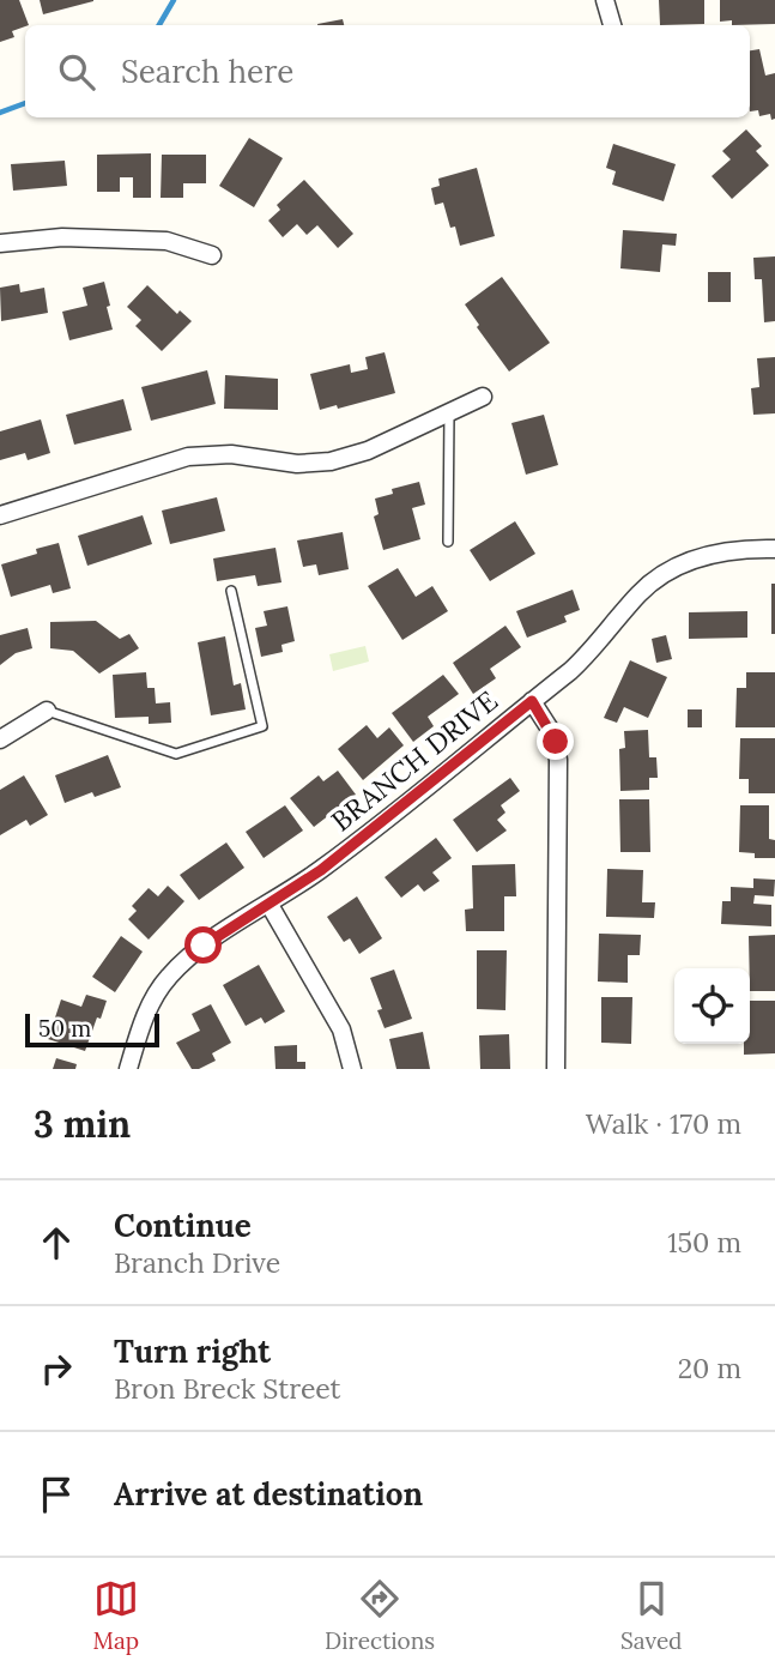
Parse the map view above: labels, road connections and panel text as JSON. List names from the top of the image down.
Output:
{
  "streets": {
    "street": ["BRANCH DRIVE"]
  },
  "scale_bar": "50 m",
  "page": {
    "search": "Search here",
    "scale": "50 m",
    "heading": ["3 min", "Walk · 170 m"],
    "list": [
      ["Continue", "Branch Drive", "150 m"],
      ["Turn right", "Bron Breck Street", "20 m"],
      "Arrive at destination"
    ],
    "nav": ["Map", "Directions", "Saved"]
  }
}
